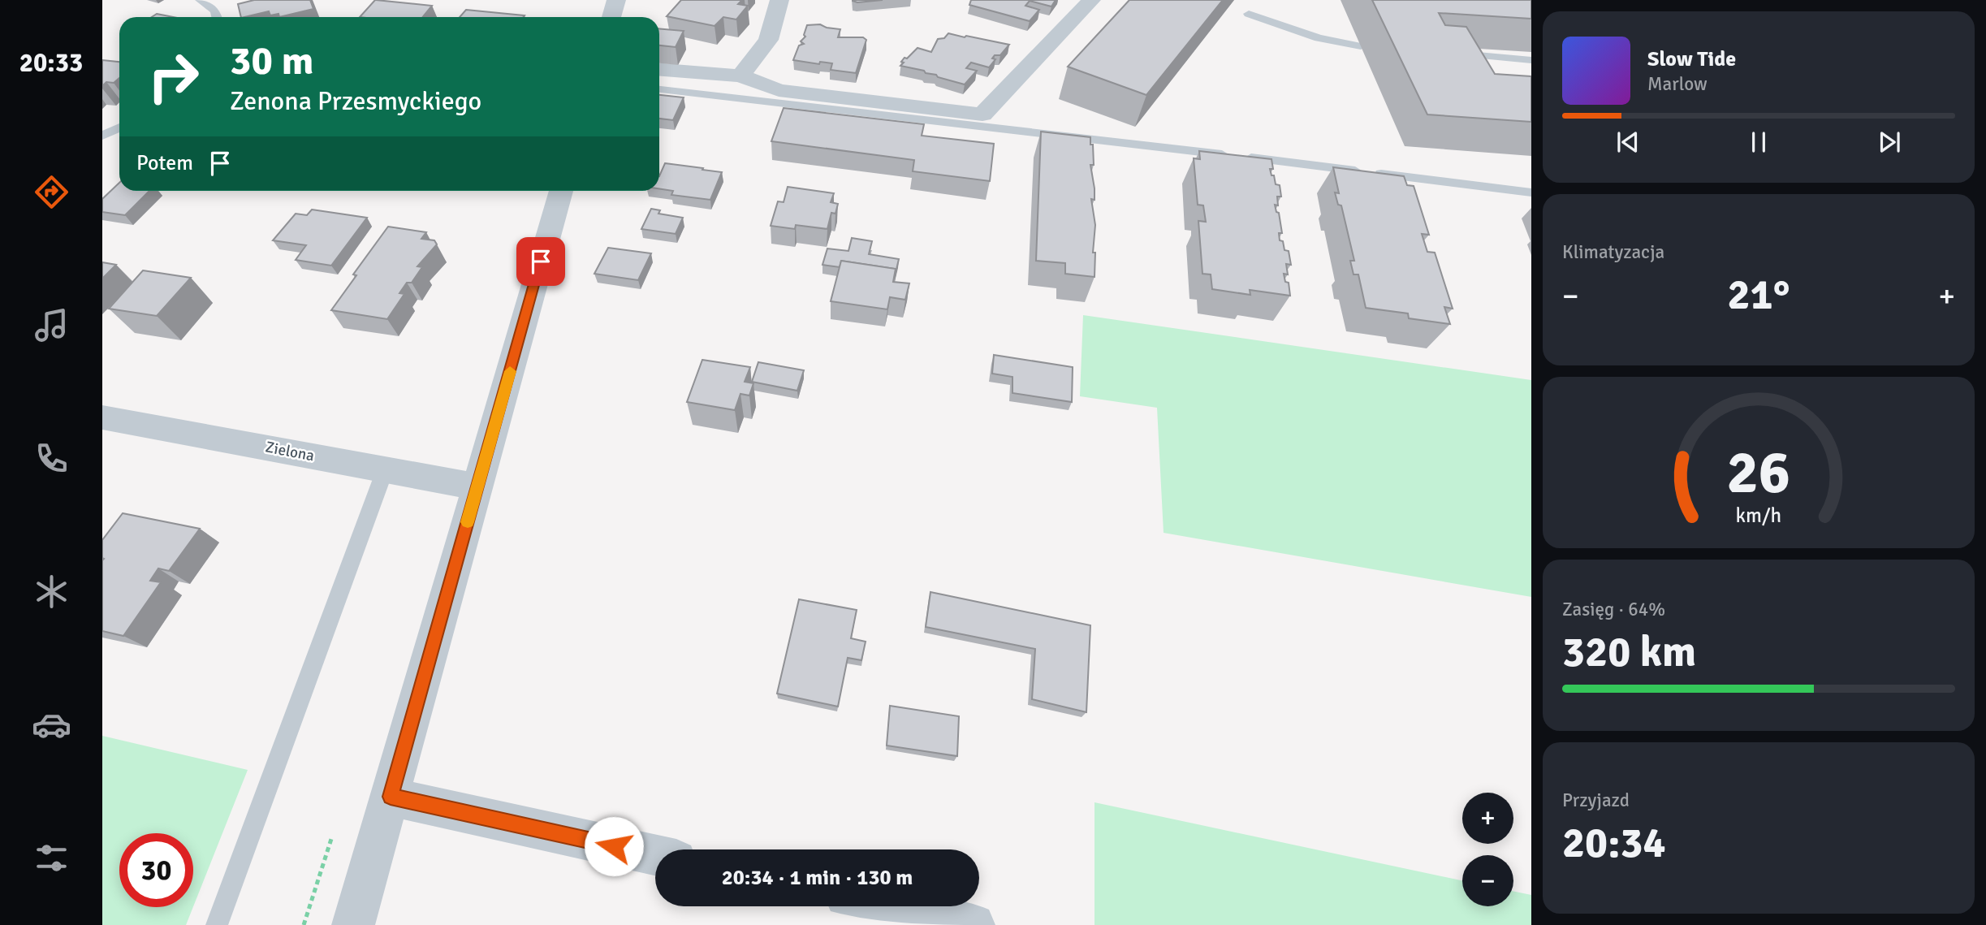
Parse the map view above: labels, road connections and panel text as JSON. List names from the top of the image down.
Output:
{
  "streets": {
    "street": ["Zielona"]
  },
  "page": {
    "tabs": "20:33",
    "turn": ["30 m", "Zenona Przesmyckiego"],
    "song": ["Slow Tide", "Marlow"],
    "then": "Potem",
    "tile": [
      "Klimatyzacja",
      ["Zasięg · 64%", "320 km"],
      ["Przyjazd", "20:34"]
    ],
    "heat": ["−", "21°", "+"],
    "map_buttons": ["+", "−"],
    "limit": "30",
    "trip": "20:34 · 1 min · 130 m",
    "gauge": ["26", "km/h"]
  }
}
